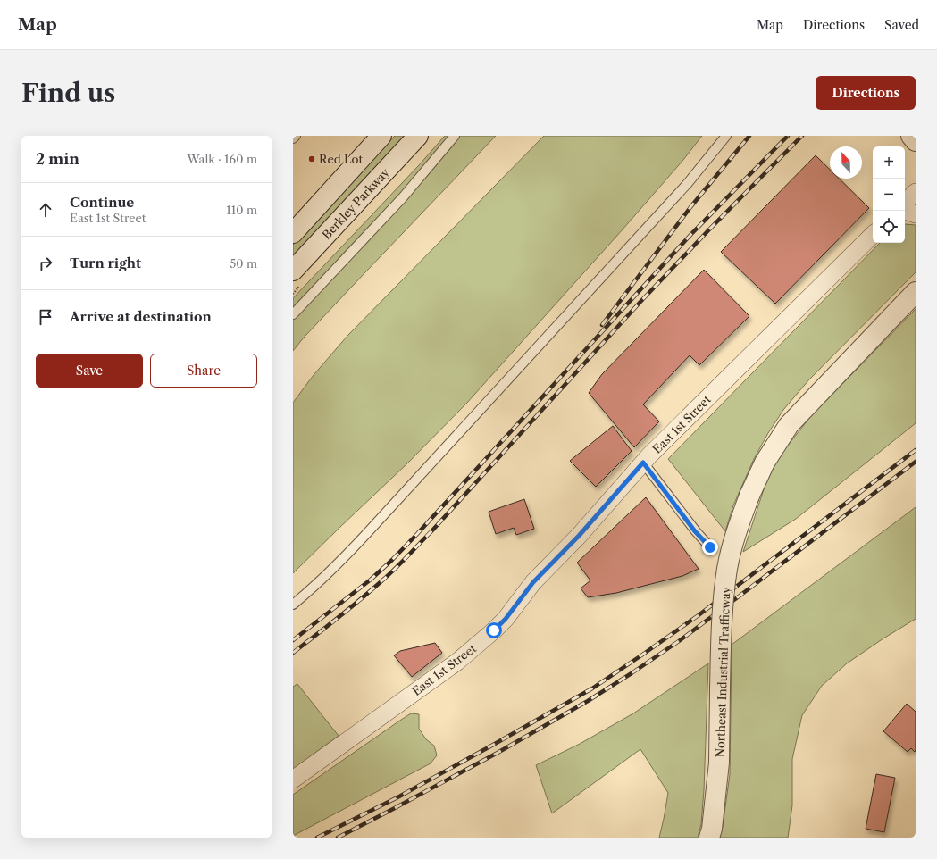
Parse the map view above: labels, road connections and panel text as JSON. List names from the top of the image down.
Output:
{
  "streets": {
    "street": ["Berkley Parkway", "East 1st Street", "Northeast Industrial Trafficway"]
  },
  "places": ["Red Lot"],
  "north": "top",
  "page": {
    "header": "Map",
    "nav": ["Map", "Directions", "Saved"],
    "buttons": [
      "Directions",
      ["Save", "Share"]
    ],
    "title": "Find us",
    "heading": ["2 min", "Walk · 160 m"],
    "map_buttons": ["+", "−"],
    "list": [
      ["Continue", "East 1st Street", "110 m"],
      ["Turn right", "50 m"],
      "Arrive at destination"
    ]
  }
}
